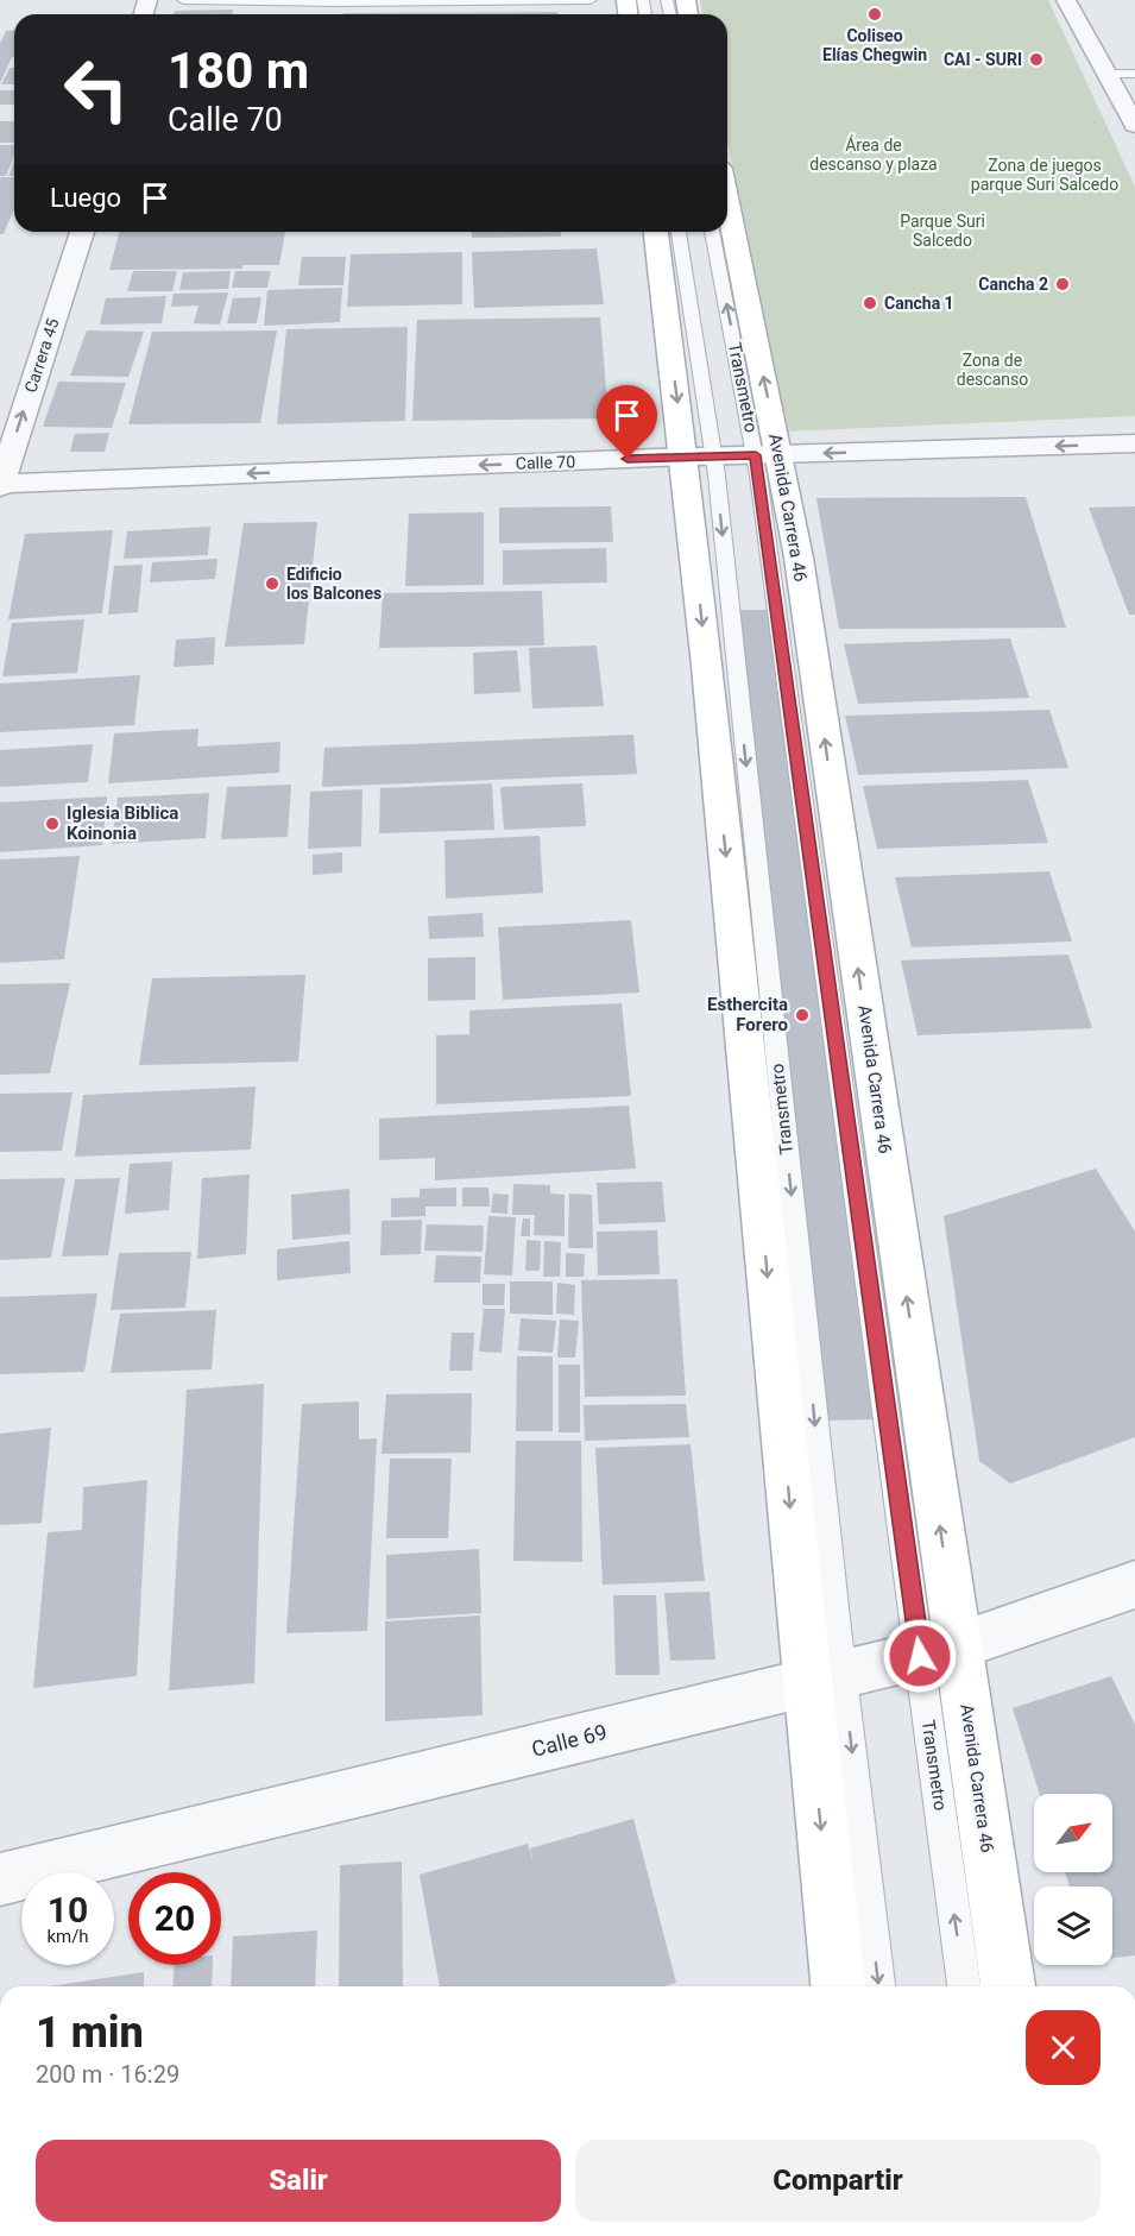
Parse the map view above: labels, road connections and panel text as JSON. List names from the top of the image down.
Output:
{
  "streets": {
    "main road": ["Avenida Carrera 46"],
    "street": ["Carrera 45", "Calle 70", "Calle 69"],
    "lane": ["Transmetro"]
  },
  "crossings": [
    ["Carrera 45", "Calle 70"],
    ["Transmetro", "Calle 70"],
    ["Transmetro", "Avenida Carrera 46"],
    ["Transmetro", "Calle 69"],
    ["Calle 70", "Avenida Carrera 46"],
    ["Avenida Carrera 46", "Calle 69"]
  ],
  "one_way": ["Carrera 45", "Calle 70"],
  "parks": [
    "Área de descanso y plaza",
    "Zona de juegos parque Suri Salcedo",
    "Parque Suri Salcedo",
    "Zona de descanso"
  ],
  "places": [
    "Coliseo Elías Chegwin",
    "CAI - SURI",
    "Cancha 2",
    "Cancha 1",
    "Edificio los Balcones",
    "Iglesia Biblica Koinonia",
    "Esthercita Forero"
  ],
  "north": "top right",
  "page": {
    "turn": ["180 m", "Calle 70"],
    "then": "Luego",
    "speed": "10 km/h",
    "limit": "20",
    "heading": ["1 min", "200 m · 16:29"],
    "buttons": ["Salir", "Compartir"]
  }
}
